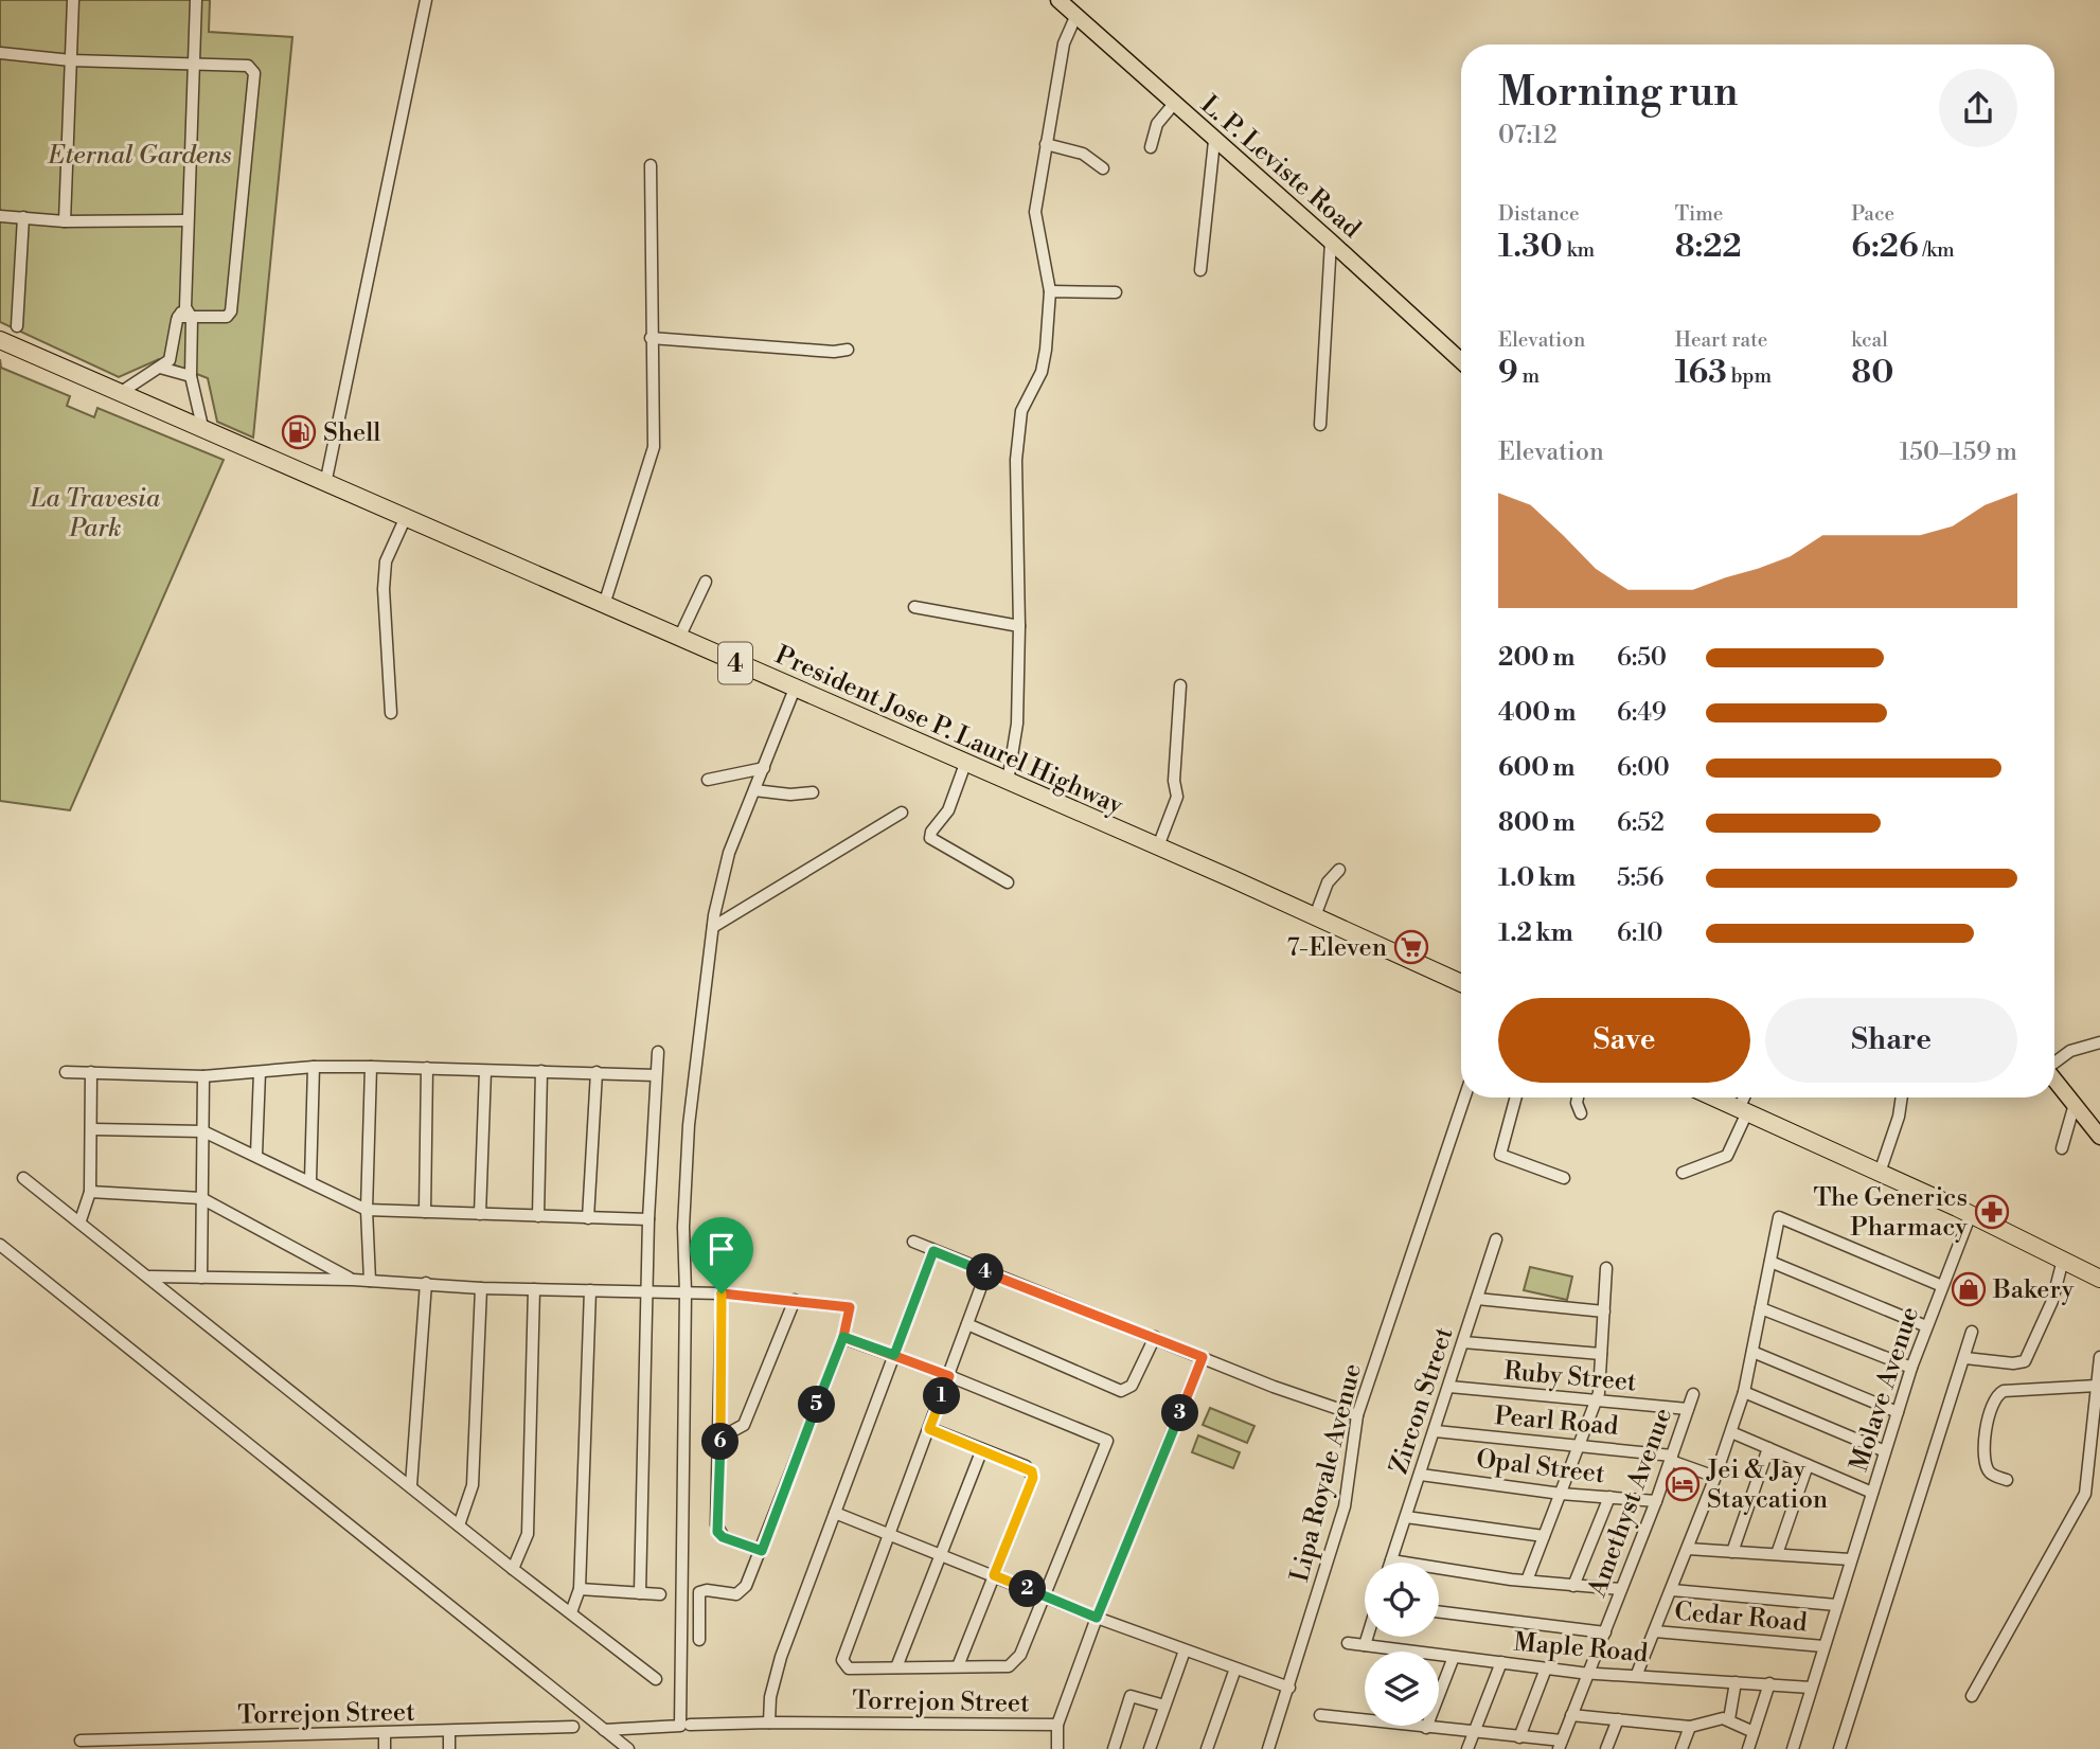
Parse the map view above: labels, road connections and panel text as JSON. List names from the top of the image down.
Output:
{
  "streets": {
    "highway": ["4", "President Jose P. Laurel Highway"],
    "main road": ["L. P. Leviste Road"],
    "street": [
      "Ruby Street",
      "Molave Avenue",
      "Zircon Street",
      "Pearl Road",
      "Opal Street",
      "Lipa Royale Avenue",
      "Amethyst Avenue",
      "Cedar Road",
      "Maple Road",
      "Torrejon Street"
    ]
  },
  "crossings": [
    ["Ruby Street", "Zircon Street"],
    ["Ruby Street", "Amethyst Avenue"],
    ["Molave Avenue", "Cedar Road"],
    ["Molave Avenue", "Maple Road"],
    ["Zircon Street", "Pearl Road"],
    ["Zircon Street", "Opal Street"],
    ["Pearl Road", "Amethyst Avenue"],
    ["Opal Street", "Amethyst Avenue"],
    ["Amethyst Avenue", "Maple Road"]
  ],
  "parks": ["Eternal Gardens", "La Travesia Park"],
  "places": {
    "fuel station": ["Shell"],
    "supermarket": ["7-Eleven"],
    "pharmacy": ["The Generics Pharmacy"],
    "shop": ["Bakery"],
    "hotel": ["Jei & Jay Staycation"]
  },
  "page": {
    "heading": ["Morning run", "07:12"],
    "stats": [
      ["Distance", "1.30 km"],
      ["Time", "8:22"],
      ["Pace", "6:26 /km"],
      ["Elevation", "9 m"],
      ["Heart rate", "163 bpm"],
      ["kcal", "80"]
    ],
    "chart": ["Elevation", "150–159 m"],
    "list": [
      {
        "name": "200 m",
        "note": "6:50"
      },
      {
        "name": "400 m",
        "note": "6:49"
      },
      {
        "name": "600 m",
        "note": "6:00"
      },
      {
        "name": "800 m",
        "note": "6:52"
      },
      {
        "name": "1.0 km",
        "note": "5:56"
      },
      {
        "name": "1.2 km",
        "note": "6:10"
      }
    ],
    "buttons": ["Save", "Share"],
    "pins": [
      "4",
      "1",
      "5",
      "3",
      "6",
      "2"
    ]
  }
}
